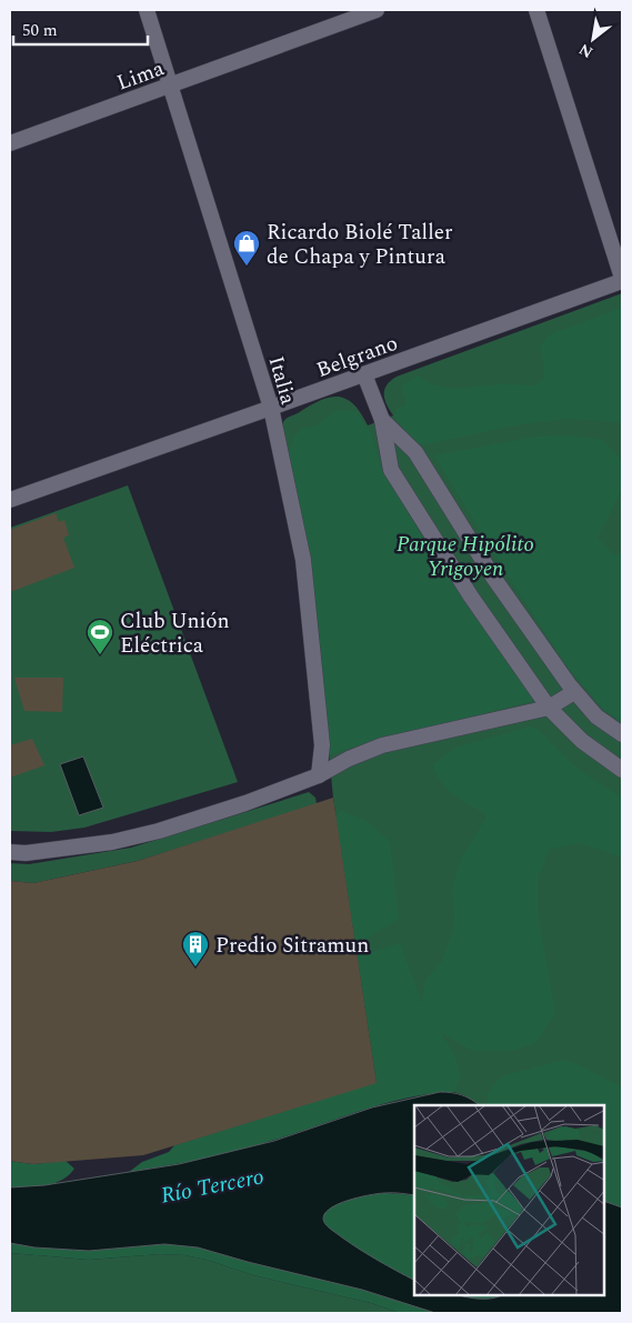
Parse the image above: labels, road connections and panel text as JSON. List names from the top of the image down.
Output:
{
  "streets": {
    "street": ["Lima", "Belgrano", "Italia"]
  },
  "crossings": [
    ["Lima", "Italia"],
    ["Belgrano", "Italia"]
  ],
  "water": ["Río Tercero"],
  "parks": ["Parque Hipólito Yrigoyen"],
  "places": {
    "shop": ["Ricardo Biolé Taller de Chapa y Pintura"],
    "sports": ["Club Unión Eléctrica"],
    "building": ["Predio Sitramun"]
  },
  "scale_bar": "50 m",
  "north": "bottom left"
}
